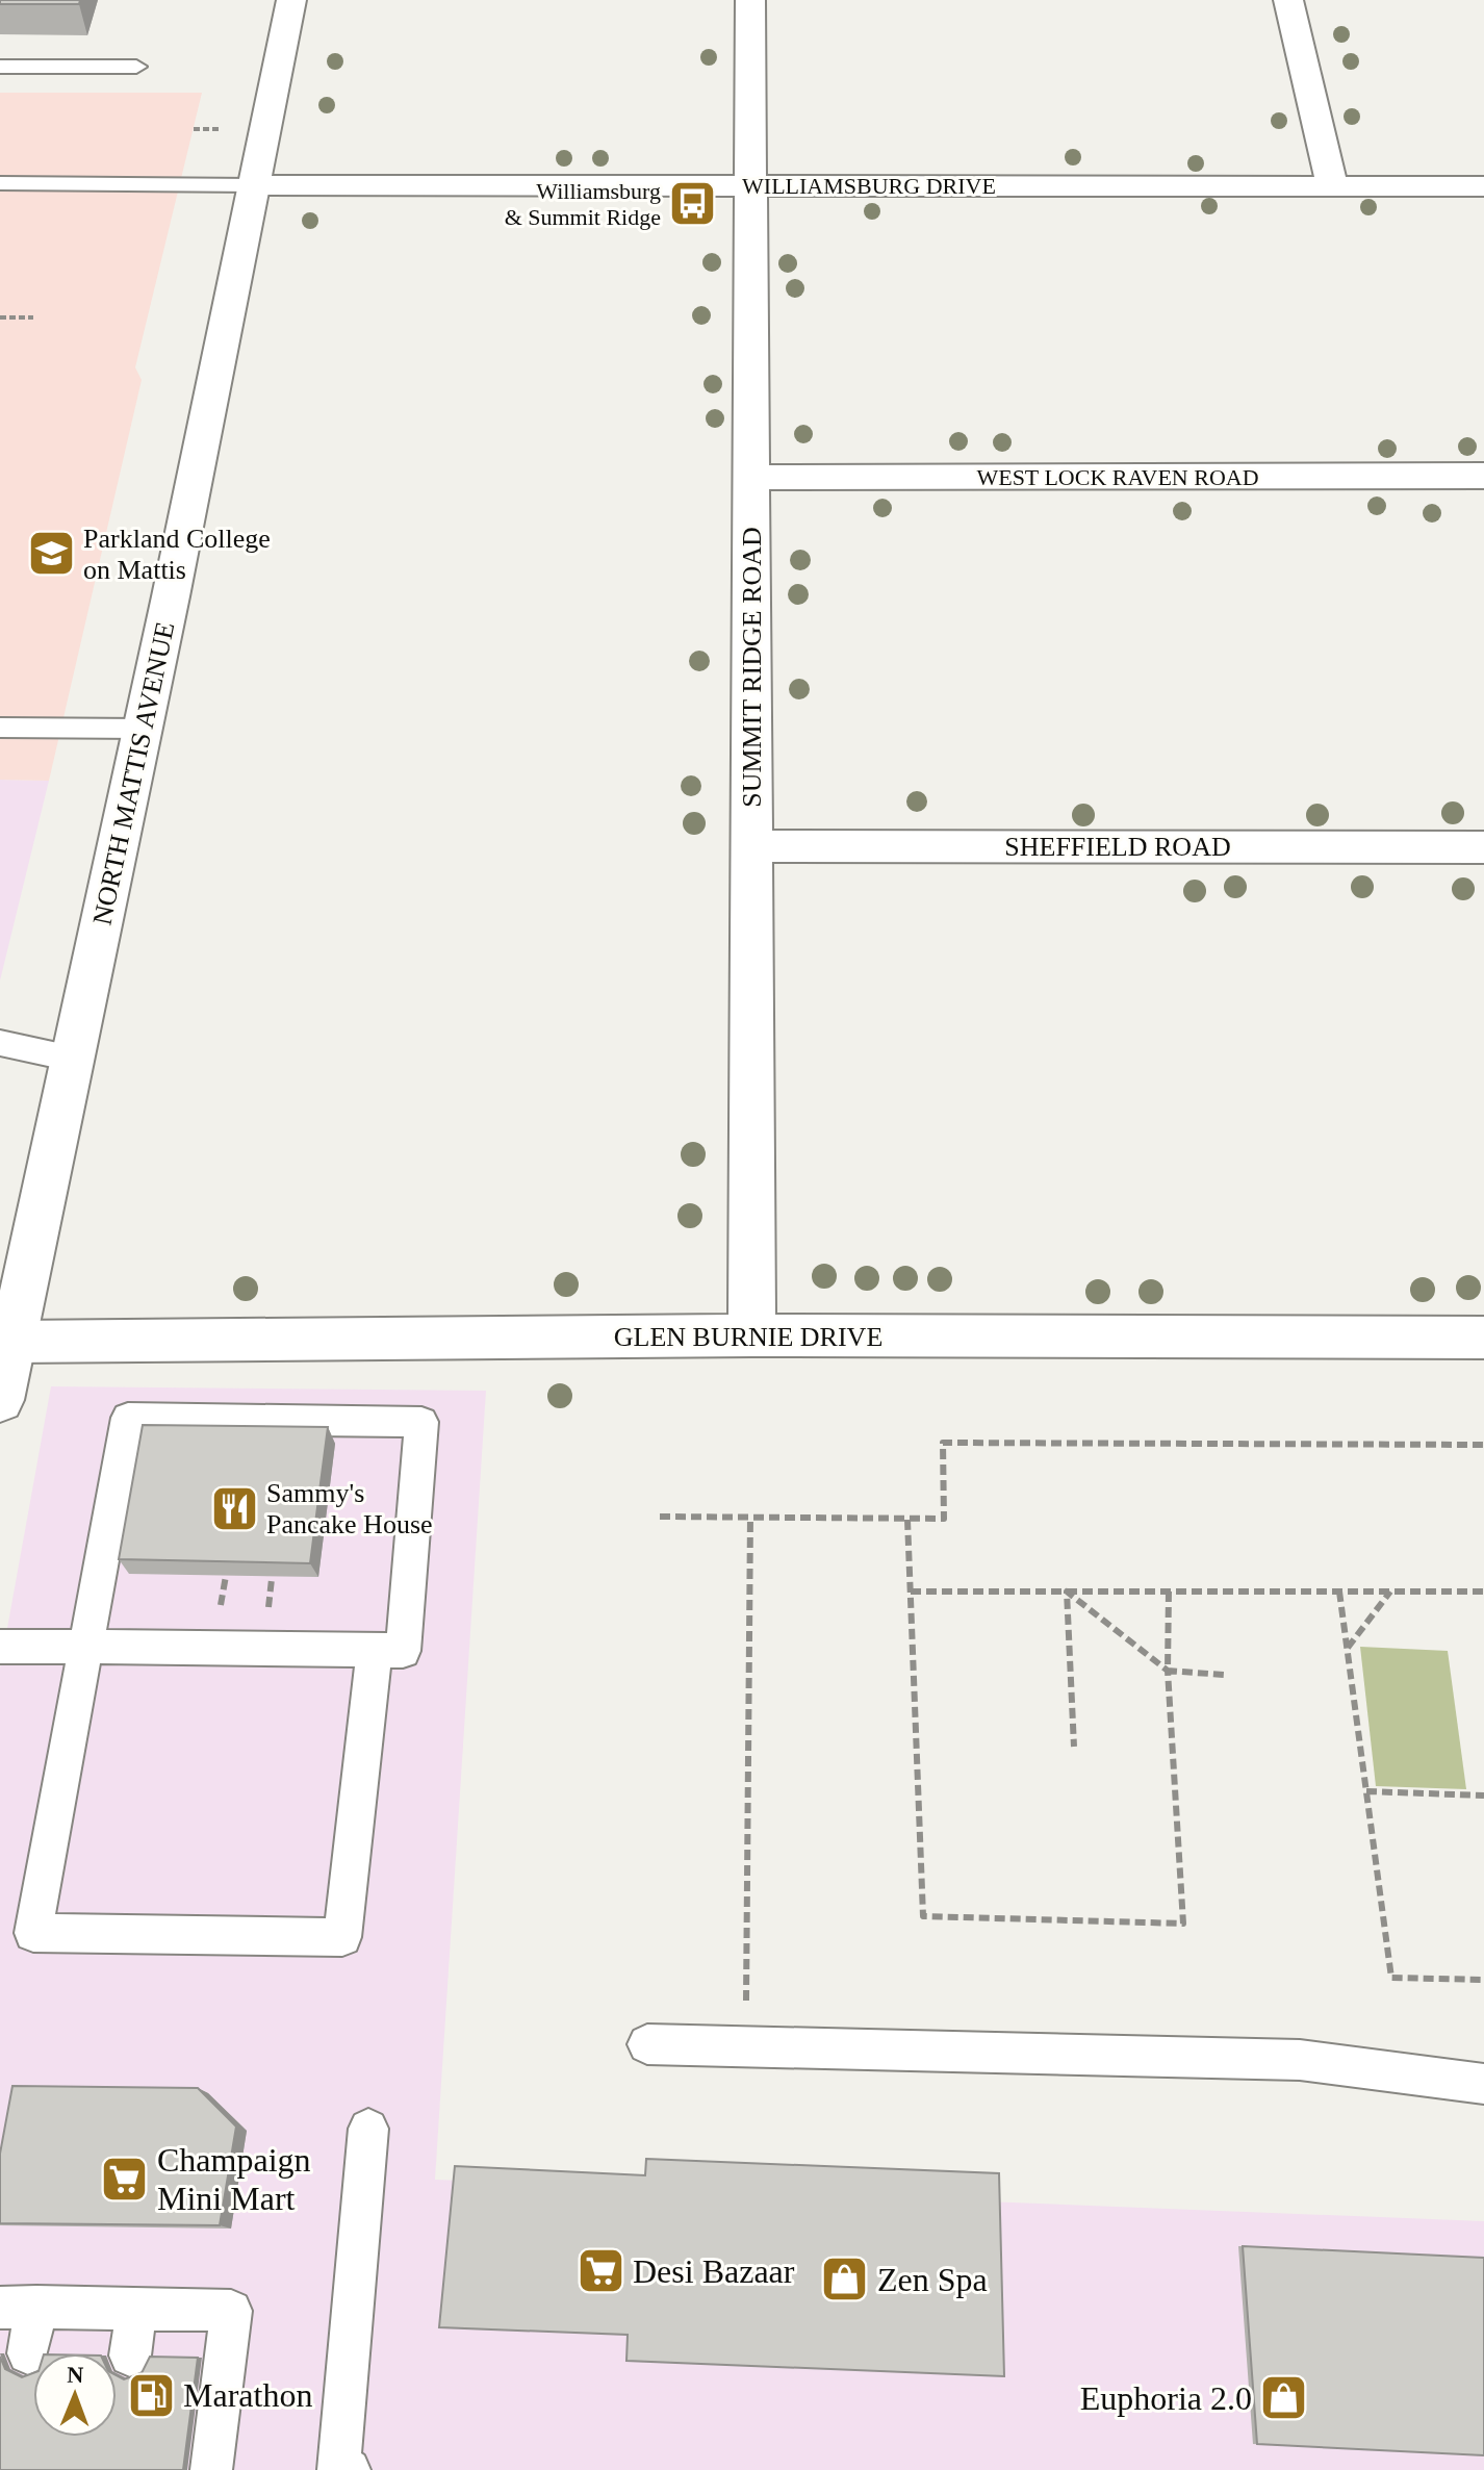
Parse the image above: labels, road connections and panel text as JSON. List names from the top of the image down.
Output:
{
  "streets": {
    "street": [
      "WILLIAMSBURG DRIVE",
      "WEST LOCK RAVEN ROAD",
      "SUMMIT RIDGE ROAD",
      "NORTH MATTIS AVENUE",
      "SHEFFIELD ROAD",
      "GLEN BURNIE DRIVE"
    ]
  },
  "crossings": [
    ["WILLIAMSBURG DRIVE", "SUMMIT RIDGE ROAD"],
    ["WILLIAMSBURG DRIVE", "NORTH MATTIS AVENUE"],
    ["WEST LOCK RAVEN ROAD", "SUMMIT RIDGE ROAD"],
    ["SUMMIT RIDGE ROAD", "SHEFFIELD ROAD"],
    ["SUMMIT RIDGE ROAD", "GLEN BURNIE DRIVE"],
    ["NORTH MATTIS AVENUE", "GLEN BURNIE DRIVE"]
  ],
  "places": {
    "bus stop": ["Williamsburg & Summit Ridge"],
    "school or university": ["Parkland College on Mattis"],
    "restaurant": ["Sammy's Pancake House"],
    "supermarket": ["Champaign Mini Mart", "Desi Bazaar"],
    "shop": ["Zen Spa", "Euphoria 2.0"],
    "fuel station": ["Marathon"]
  },
  "north": "top"
}
